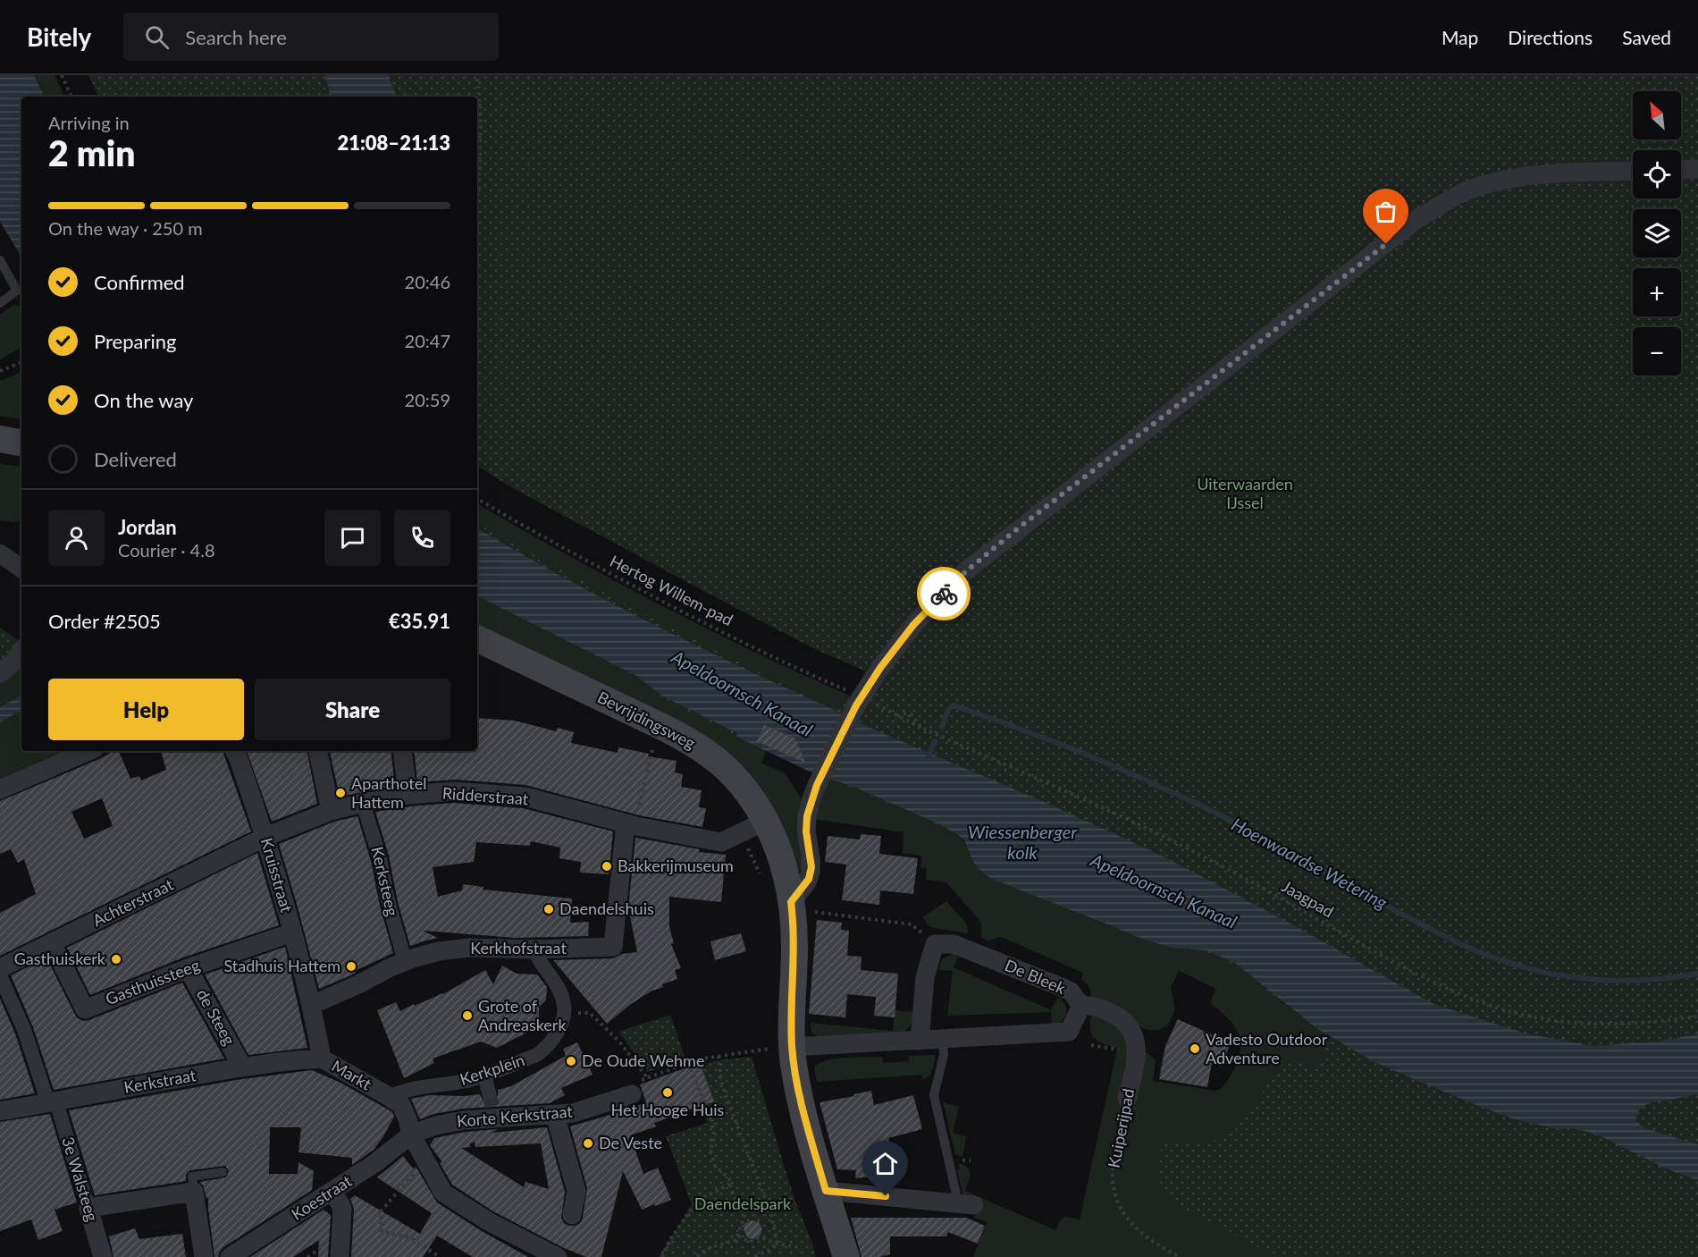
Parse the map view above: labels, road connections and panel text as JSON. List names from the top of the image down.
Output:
{
  "streets": {
    "main road": ["Bevrijdingsweg"],
    "street": [
      "Ridderstraat",
      "Kruisstraat",
      "Kerksteeg",
      "Achterstraat",
      "Kerkhofstraat",
      "De Bleek",
      "Gasthuissteeg",
      "de Steeg",
      "Kerkplein",
      "Markt",
      "Kerkstraat",
      "Korte Kerkstraat",
      "Kuiperijpad",
      "3e Walsteeg",
      "Koestraat"
    ],
    "path": ["Hertog Willem-pad", "Jaagpad"]
  },
  "crossings": [
    ["Bevrijdingsweg", "Ridderstraat"],
    ["Bevrijdingsweg", "De Bleek"],
    ["Ridderstraat", "Kruisstraat"],
    ["Ridderstraat", "Kerksteeg"],
    ["Ridderstraat", "Achterstraat"],
    ["Ridderstraat", "Kerkhofstraat"],
    ["Kruisstraat", "Achterstraat"],
    ["Kruisstraat", "Kerkhofstraat"],
    ["Kruisstraat", "Gasthuissteeg"],
    ["Kruisstraat", "Markt"],
    ["Kerksteeg", "Kerkhofstraat"],
    ["Achterstraat", "Gasthuissteeg"],
    ["Kerkhofstraat", "Markt"],
    ["De Bleek", "Kuiperijpad"],
    ["Gasthuissteeg", "de Steeg"],
    ["de Steeg", "Kerkstraat"],
    ["Kerkplein", "Markt"],
    ["Markt", "Kerkstraat"],
    ["Markt", "Korte Kerkstraat"],
    ["Markt", "Koestraat"],
    ["Kerkstraat", "3e Walsteeg"],
    ["Korte Kerkstraat", "Koestraat"]
  ],
  "water": ["Apeldoornsch Kanaal", "Wiessenberger kolk", "Hoenwaardse Wetering"],
  "parks": ["Uiterwaarden IJssel", "Daendelspark"],
  "places": [
    "Aparthotel Hattem",
    "Bakkerijmuseum",
    "Daendelshuis",
    "Gasthuiskerk",
    "Stadhuis Hattem",
    "Grote of Andreaskerk",
    "Vadesto Outdoor Adventure",
    "De Oude Wehme",
    "Het Hooge Huis",
    "De Veste"
  ],
  "north": "top left",
  "page": {
    "header": "Bitely",
    "search": "Search here",
    "nav": ["Map", "Directions", "Saved"],
    "map_buttons": ["+", "−"],
    "heading": ["2 min", "Arriving in", "21:08–21:13"],
    "panel": [
      "Jordan",
      "Courier · 4.8",
      "Order #2505",
      "€35.91"
    ],
    "bar": "On the way · 250 m",
    "list": [
      ["Confirmed", "20:46"],
      ["Preparing", "20:47"],
      ["On the way", "20:59"],
      "Delivered"
    ],
    "buttons": ["Help", "Share"]
  }
}
